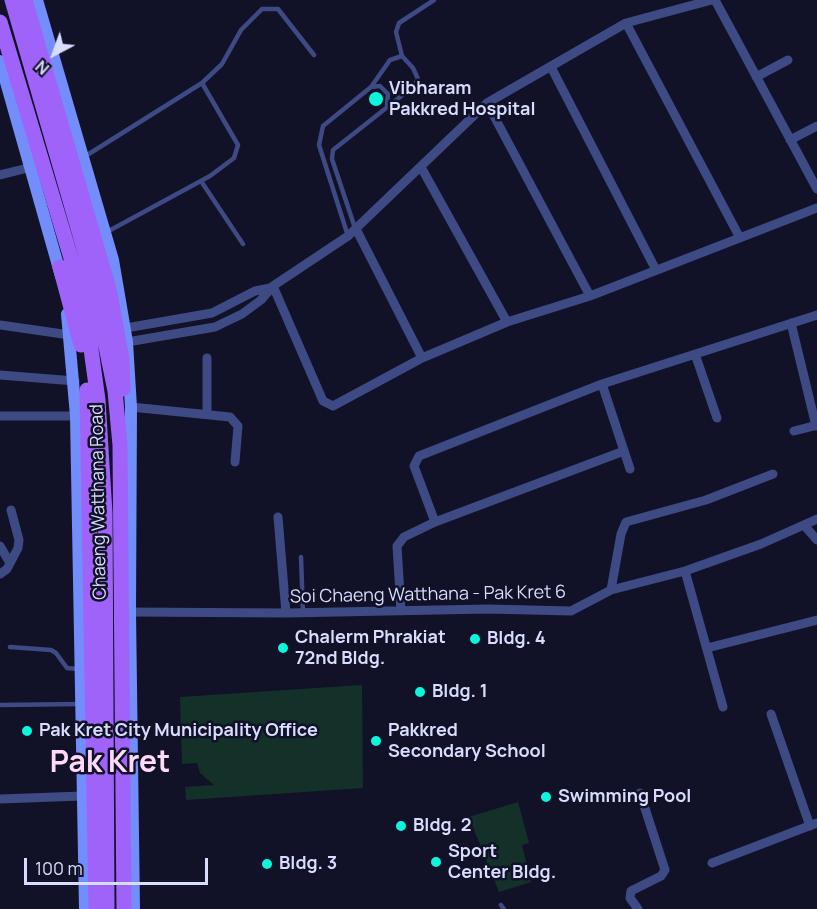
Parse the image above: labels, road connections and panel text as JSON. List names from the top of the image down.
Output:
{
  "streets": {
    "main road": ["Chaeng Watthana Road"],
    "street": ["Soi Chaeng Watthana - Pak Kret 6"]
  },
  "crossings": [
    ["Chaeng Watthana Road", "Soi Chaeng Watthana - Pak Kret 6"]
  ],
  "districts": ["Pak Kret"],
  "places": [
    "Vibharam Pakkred Hospital",
    "Bldg. 4",
    "Chalerm Phrakiat 72nd Bldg.",
    "Bldg. 1",
    "Pak Kret City Municipality Office",
    "Pakkred Secondary School",
    "Swimming Pool",
    "Bldg. 2",
    "Sport Center Bldg.",
    "Bldg. 3"
  ],
  "scale_bar": "100 m",
  "north": "bottom left"
}
